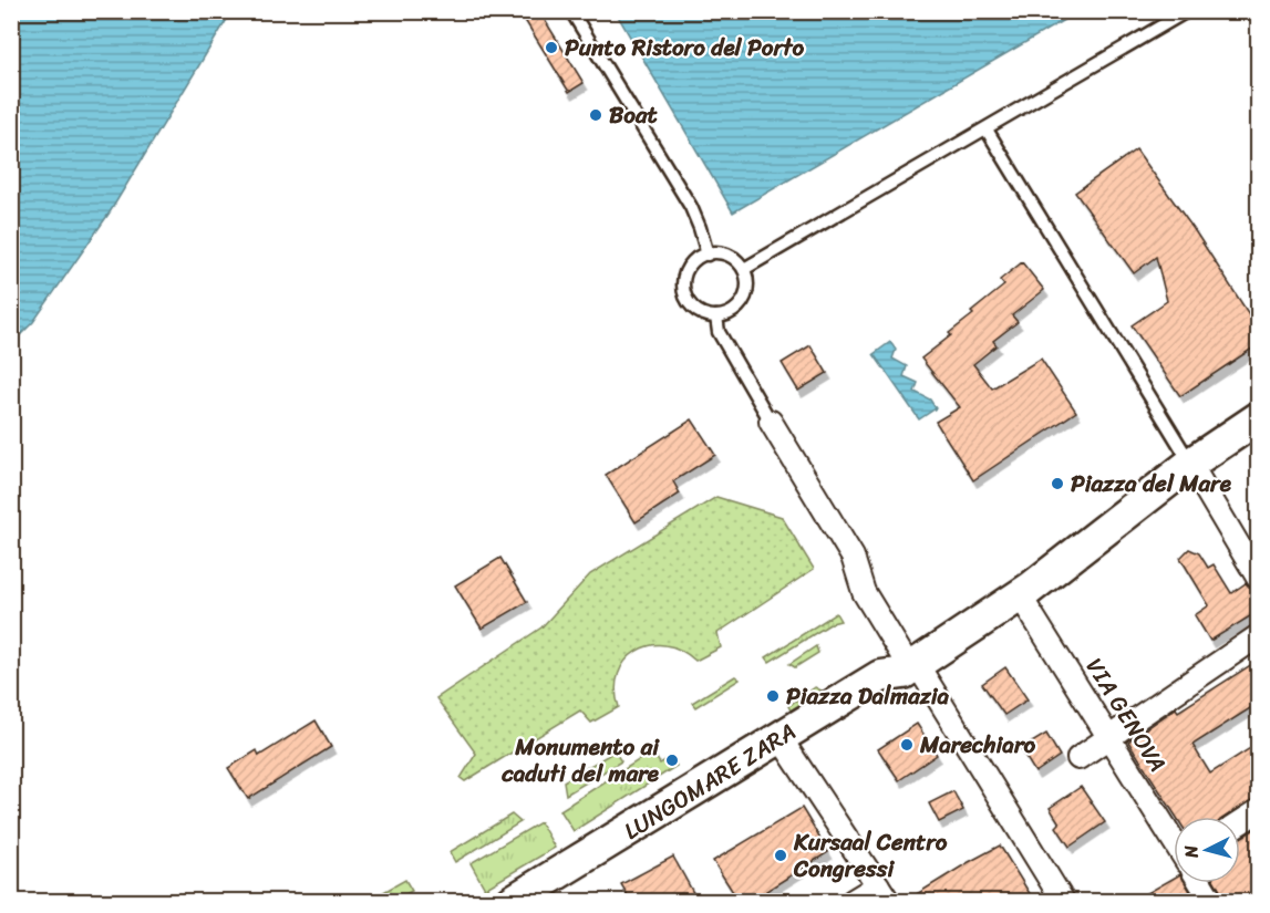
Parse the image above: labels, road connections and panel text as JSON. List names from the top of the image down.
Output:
{
  "streets": {
    "street": ["VIA GENOVA", "LUNGOMARE ZARA"]
  },
  "crossings": [
    ["VIA GENOVA", "LUNGOMARE ZARA"]
  ],
  "places": [
    "Punto Ristoro del Porto",
    "Boat",
    "Piazza del Mare",
    "Piazza Dalmazia",
    "Marechiaro",
    "Monumento ai caduti del mare",
    "Kursaal Centro Congressi"
  ],
  "north": "left"
}
